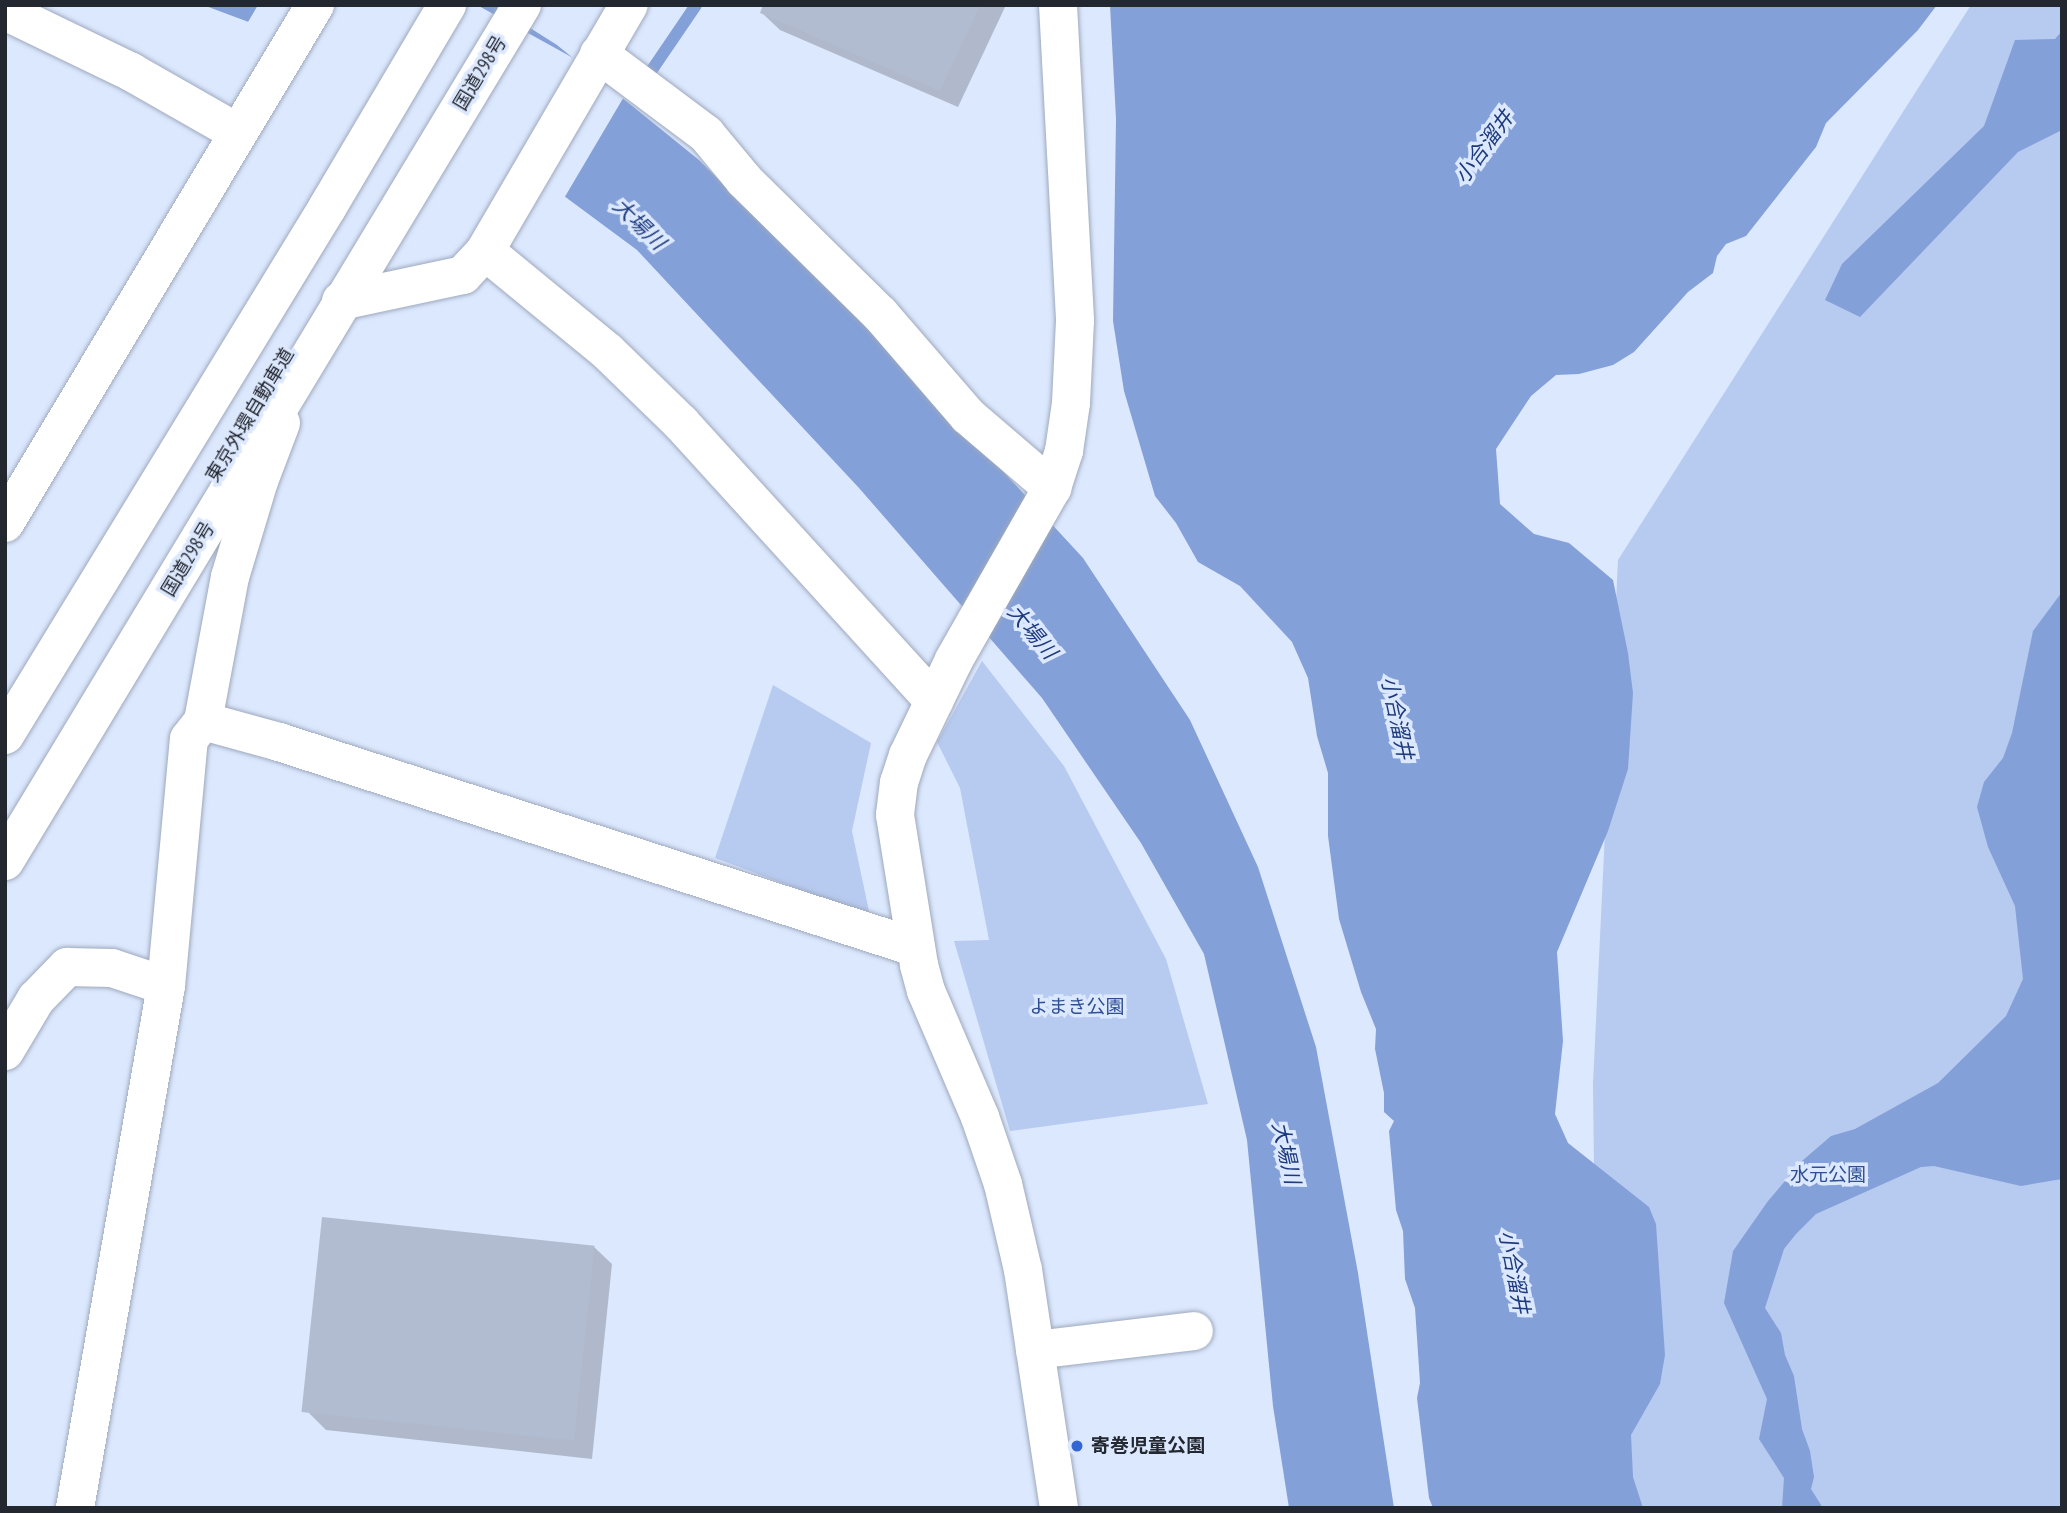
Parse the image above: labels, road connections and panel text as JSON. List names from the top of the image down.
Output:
{
  "streets": {
    "main road": ["国道298号", "東京外環自動車道"]
  },
  "crossings": [
    ["国道298号", "東京外環自動車道"]
  ],
  "water": ["小合溜井", "大場川"],
  "parks": ["よまき公園", "水元公園"],
  "places": ["寄巻児童公園"]
}
